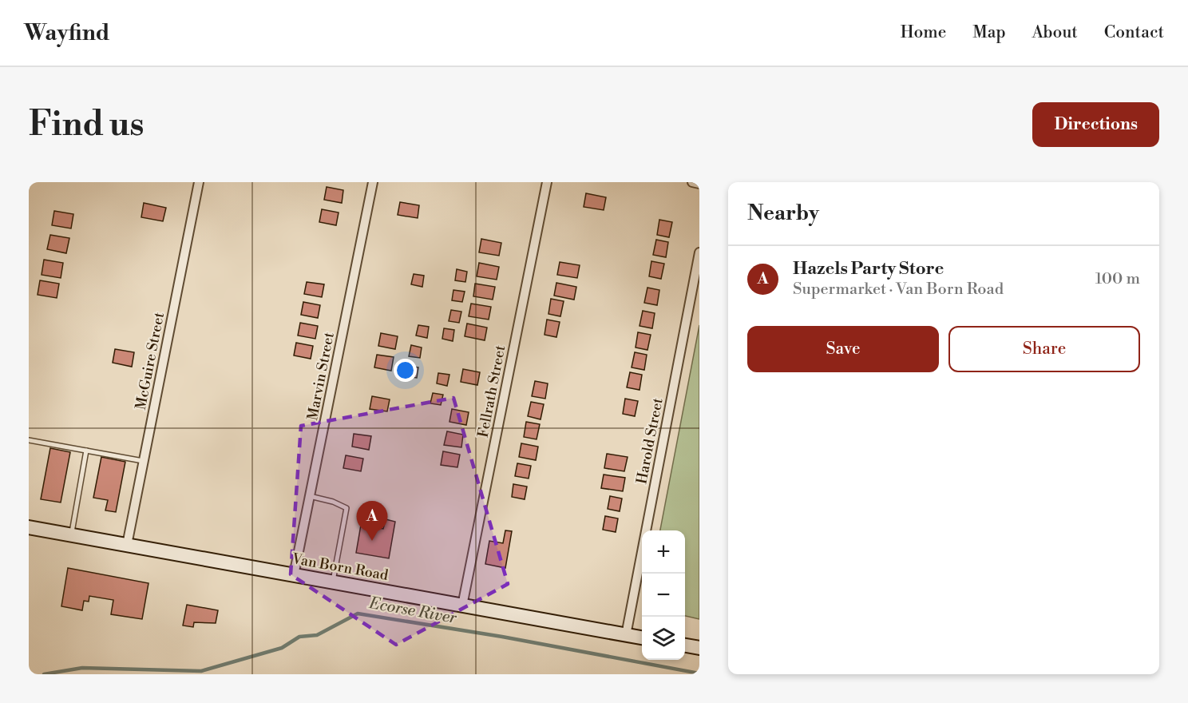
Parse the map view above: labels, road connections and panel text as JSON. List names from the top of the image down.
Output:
{
  "streets": {
    "main road": ["Van Born Road"],
    "street": [
      "McGuire Street",
      "Marvin Street",
      "Fellrath Street",
      "Harold Street"
    ]
  },
  "crossings": [
    ["McGuire Street", "Van Born Road"],
    ["Marvin Street", "Van Born Road"],
    ["Fellrath Street", "Van Born Road"],
    ["Harold Street", "Van Born Road"]
  ],
  "water": ["Ecorse River"],
  "page": {
    "header": "Wayfind",
    "nav": [
      "Home",
      "Map",
      "About",
      "Contact"
    ],
    "buttons": [
      "Directions",
      ["Save", "Share"]
    ],
    "title": "Find us",
    "heading": "Nearby",
    "list": [
      {
        "mark": "A",
        "name": "Hazels Party Store",
        "note": "Supermarket · Van Born Road",
        "value": "100 m"
      }
    ],
    "pins": "A",
    "map_buttons": ["+", "−"]
  }
}
